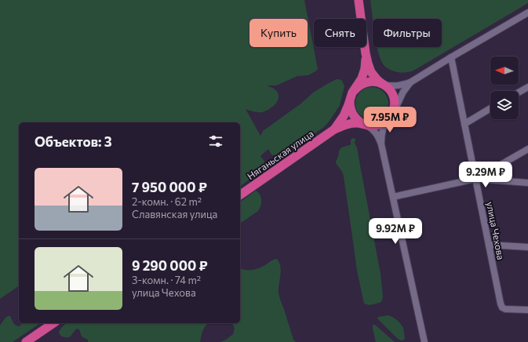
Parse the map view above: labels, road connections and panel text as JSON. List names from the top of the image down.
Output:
{
  "streets": {
    "highway": ["Няганьская улица"],
    "street": ["улица Чехова"]
  },
  "north": "left",
  "page": {
    "chip": ["Купить", "Снять", "Фильтры"],
    "price": ["7.95M ₽", "9.29M ₽", "9.92M ₽"],
    "heading": "Объектов: 3",
    "list": [
      {
        "name": "7 950 000 ₽",
        "note": "2-комн. · 62 m² · Славянская улица"
      },
      {
        "name": "9 290 000 ₽",
        "note": "3-комн. · 74 m² · улица Чехова"
      }
    ]
  }
}
